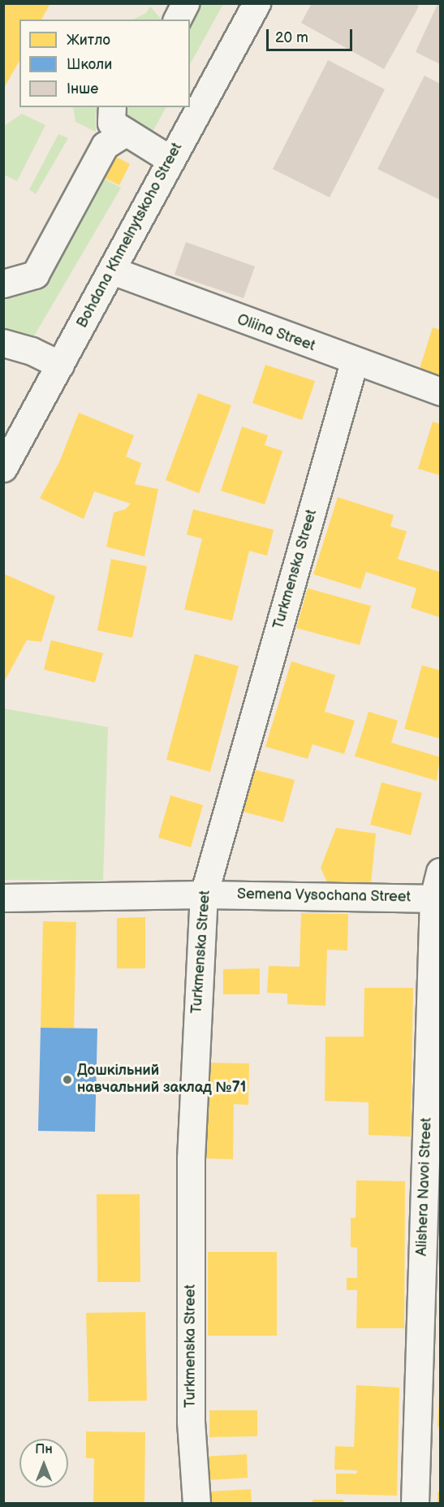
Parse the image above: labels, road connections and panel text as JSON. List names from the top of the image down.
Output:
{
  "streets": {
    "street": [
      "Bohdana Khmelnytskoho Street",
      "Oliina Street",
      "Turkmenska Street",
      "Semena Vysochana Street",
      "Alishera Navoi Street"
    ]
  },
  "crossings": [
    ["Bohdana Khmelnytskoho Street", "Oliina Street"],
    ["Oliina Street", "Turkmenska Street"],
    ["Turkmenska Street", "Semena Vysochana Street"],
    ["Semena Vysochana Street", "Alishera Navoi Street"]
  ],
  "places": ["Дошкільний навчальний заклад №71"],
  "legend": ["Житло", "Школи", "Інше"],
  "scale_bar": "20 m",
  "north": "top"
}
